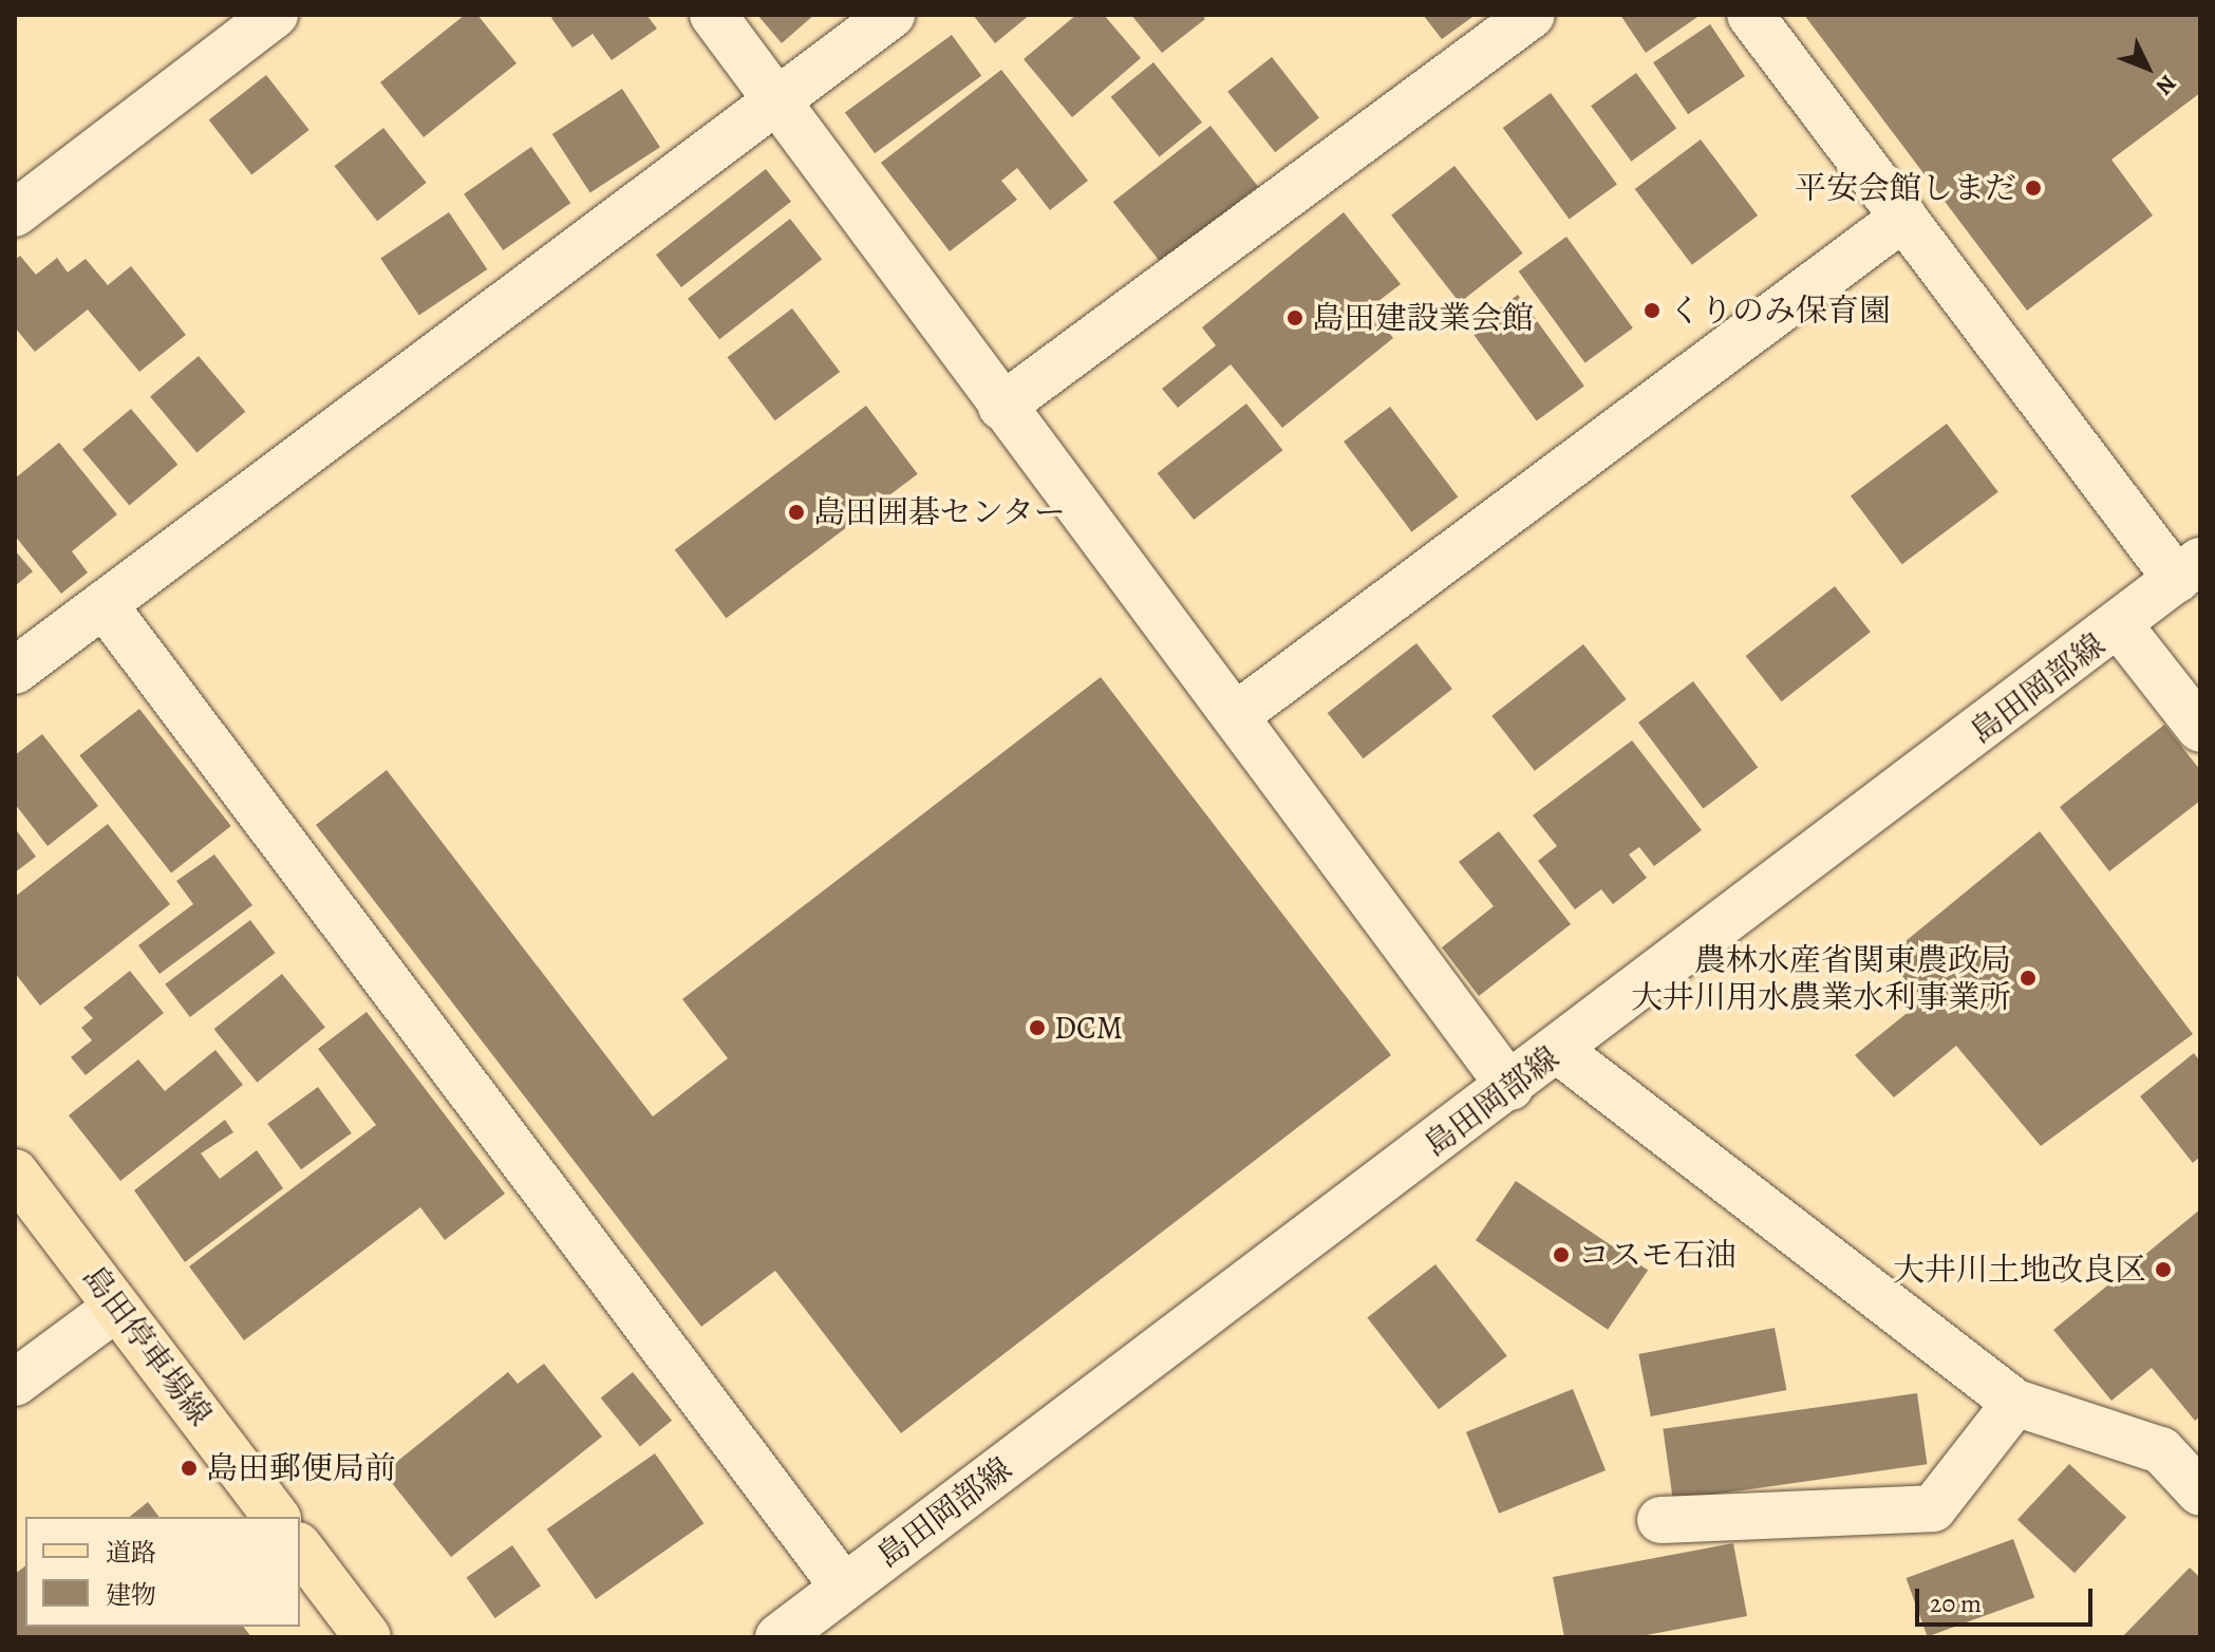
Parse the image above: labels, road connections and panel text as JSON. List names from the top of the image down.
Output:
{
  "streets": {
    "main road": ["島田停車場線"],
    "street": ["島田岡部線"]
  },
  "places": [
    "平安会館しまだ",
    "くりのみ保育園",
    "島田建設業会館",
    "島田囲碁センター",
    "農林水産省関東農政局 大井川用水農業水利事業所",
    "DCM",
    "コスモ石油",
    "大井川土地改良区",
    "島田郵便局前"
  ],
  "legend": ["道路", "建物"],
  "scale_bar": "20 m",
  "north": "bottom right"
}
